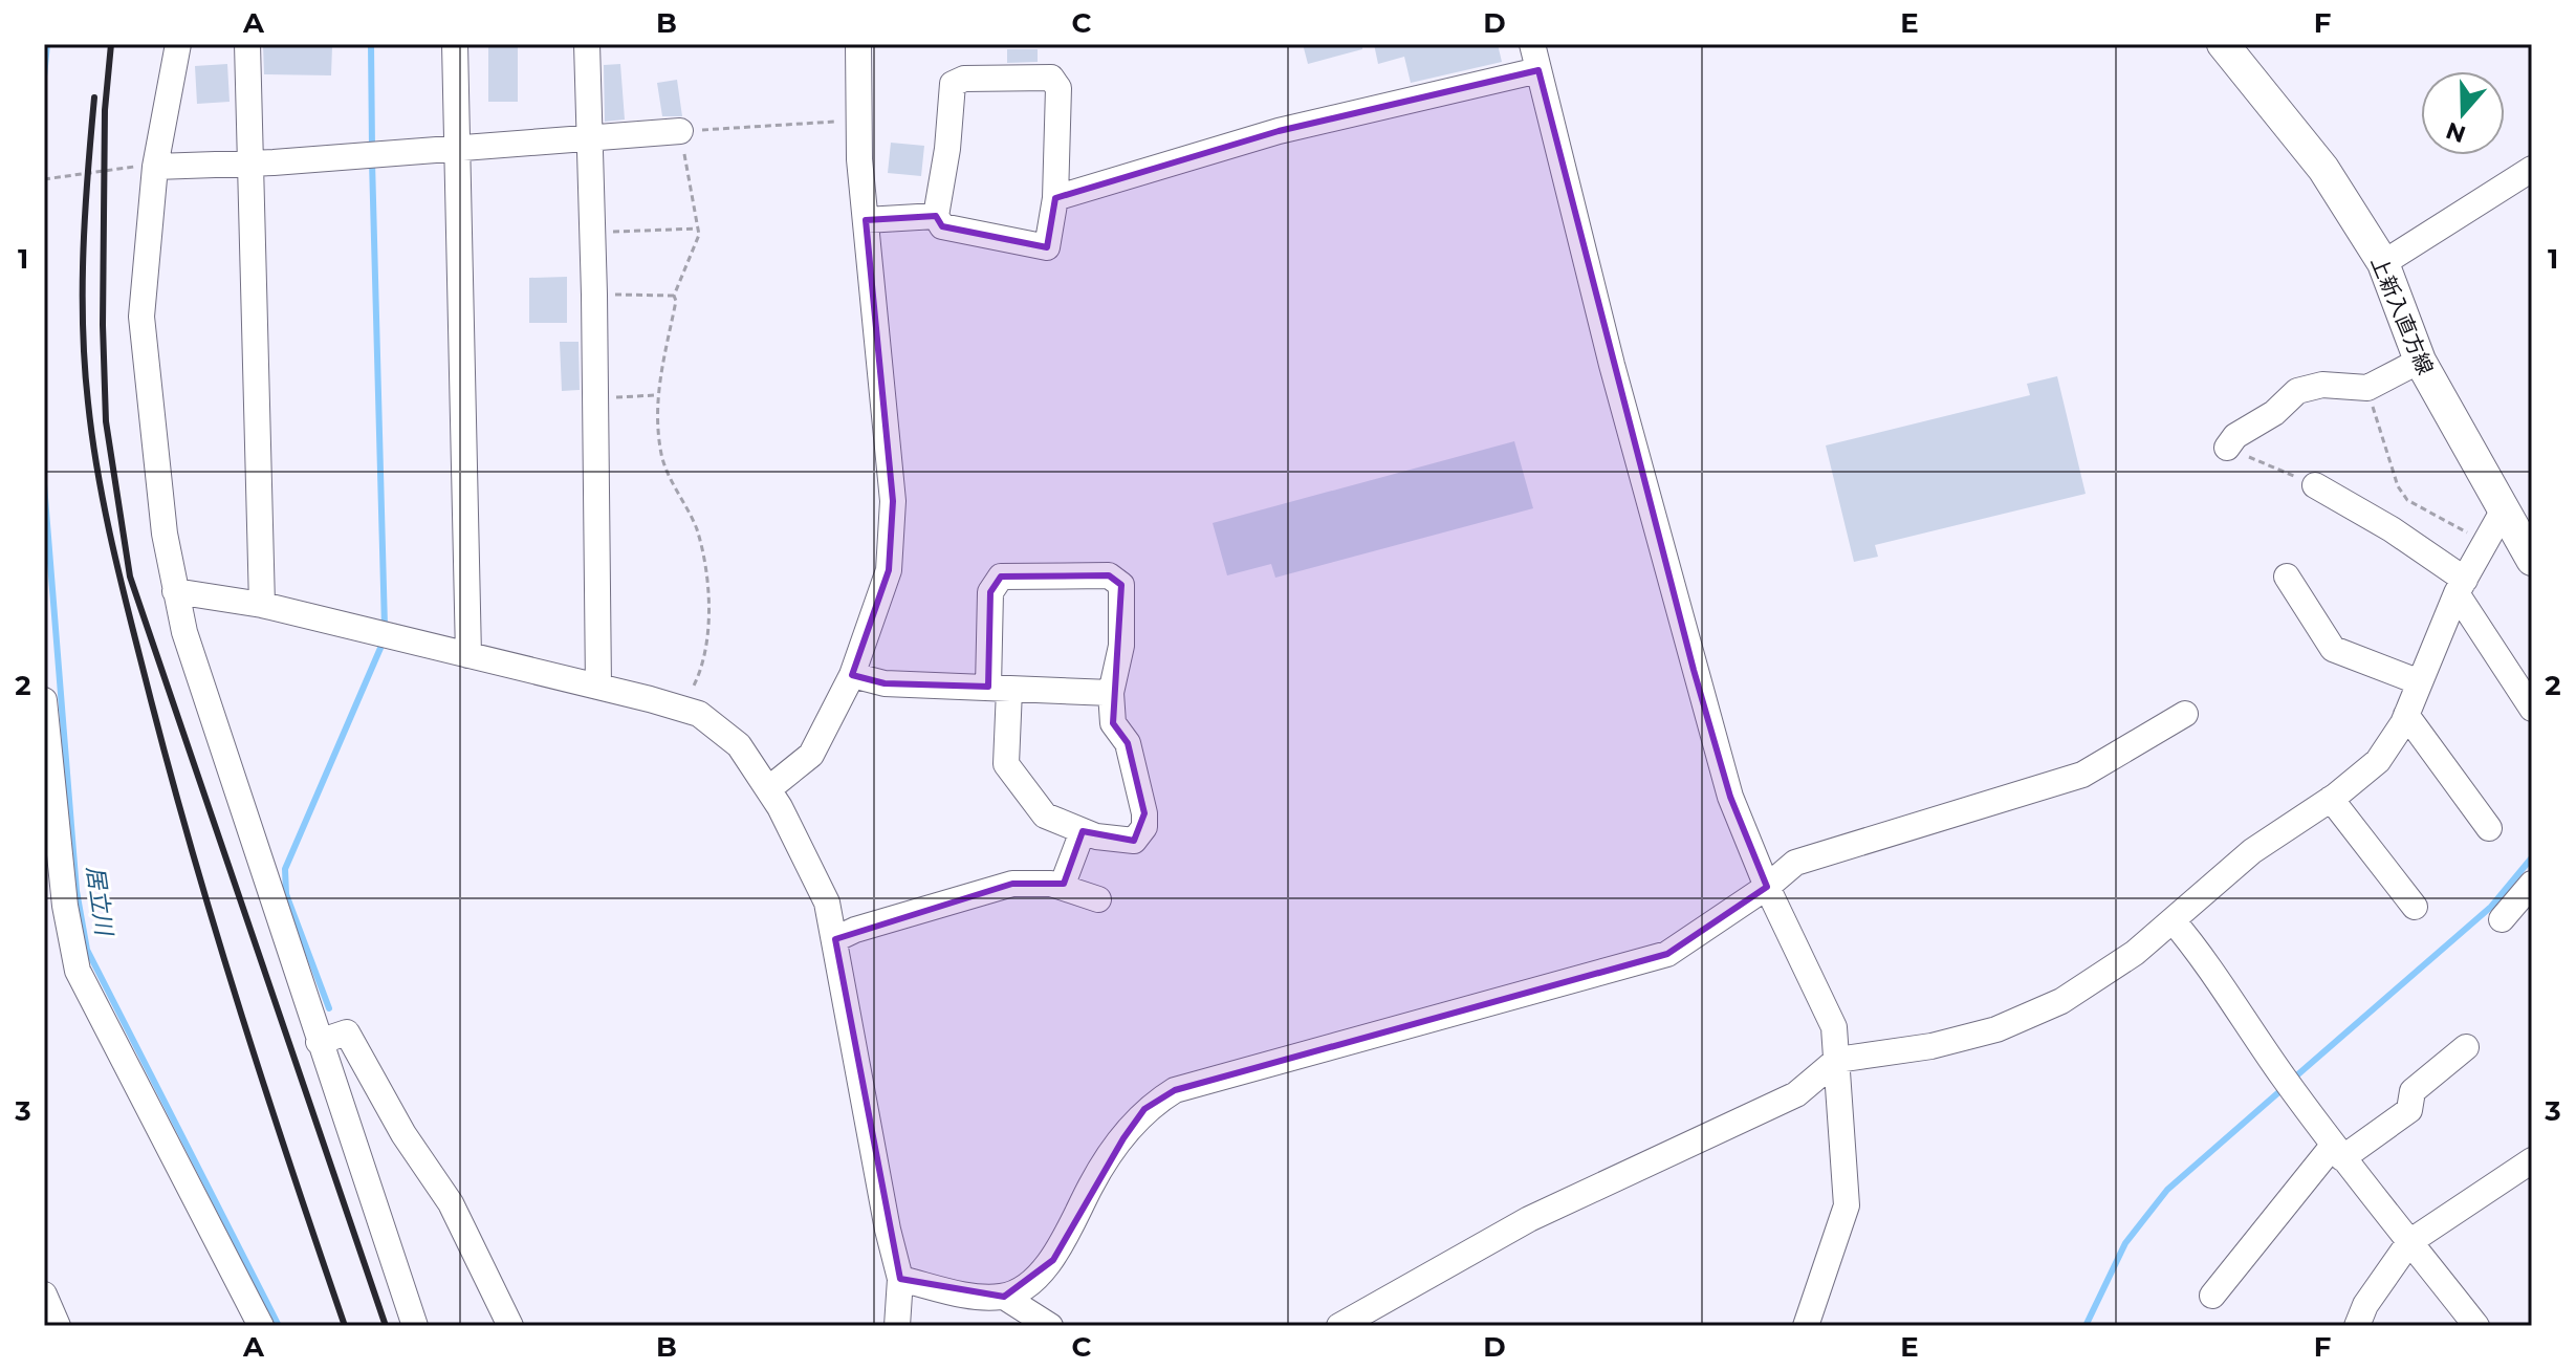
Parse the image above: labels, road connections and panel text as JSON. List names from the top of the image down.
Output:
{
  "streets": {
    "main road": ["上新入直方線"]
  },
  "water": ["居立川"],
  "north": "bottom",
  "grid": {
    "columns": [
      "A",
      "B",
      "C",
      "D",
      "E",
      "F"
    ],
    "rows": ["1", "2", "3"]
  }
}
